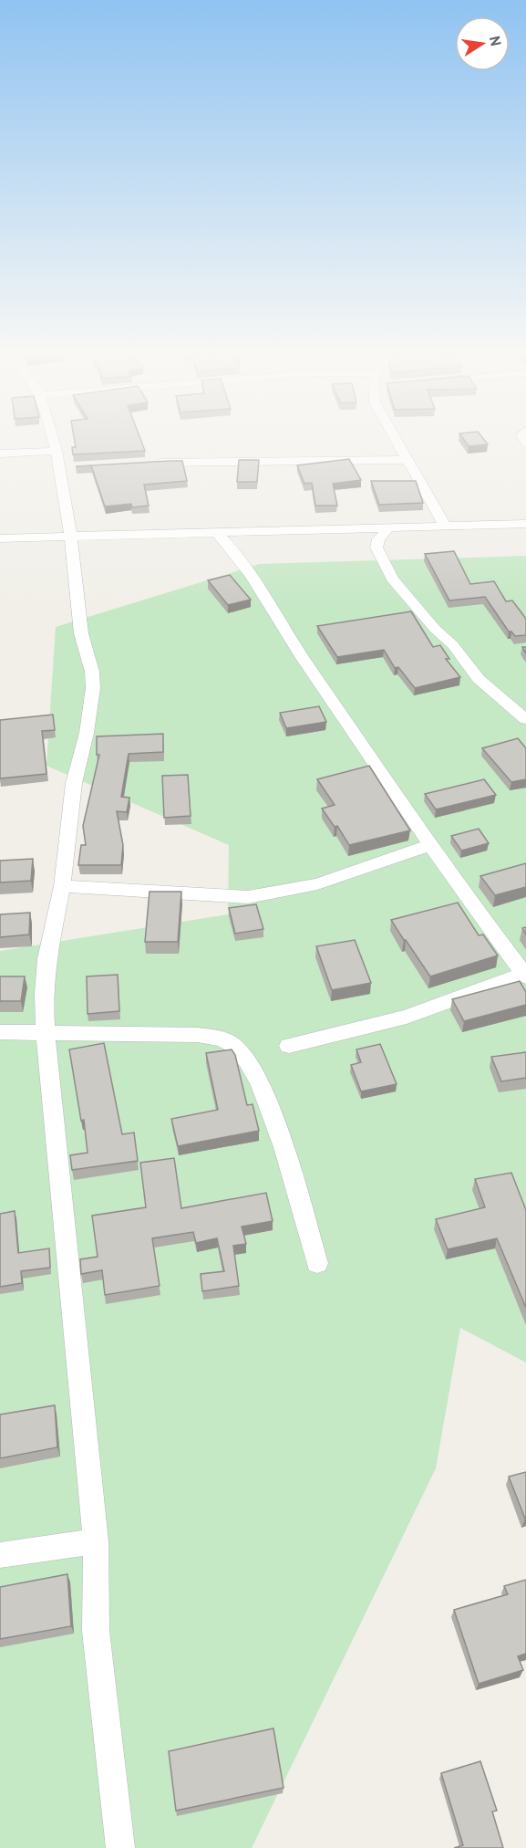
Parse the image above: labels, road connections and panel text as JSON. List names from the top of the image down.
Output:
{
  "north": "right"
}
